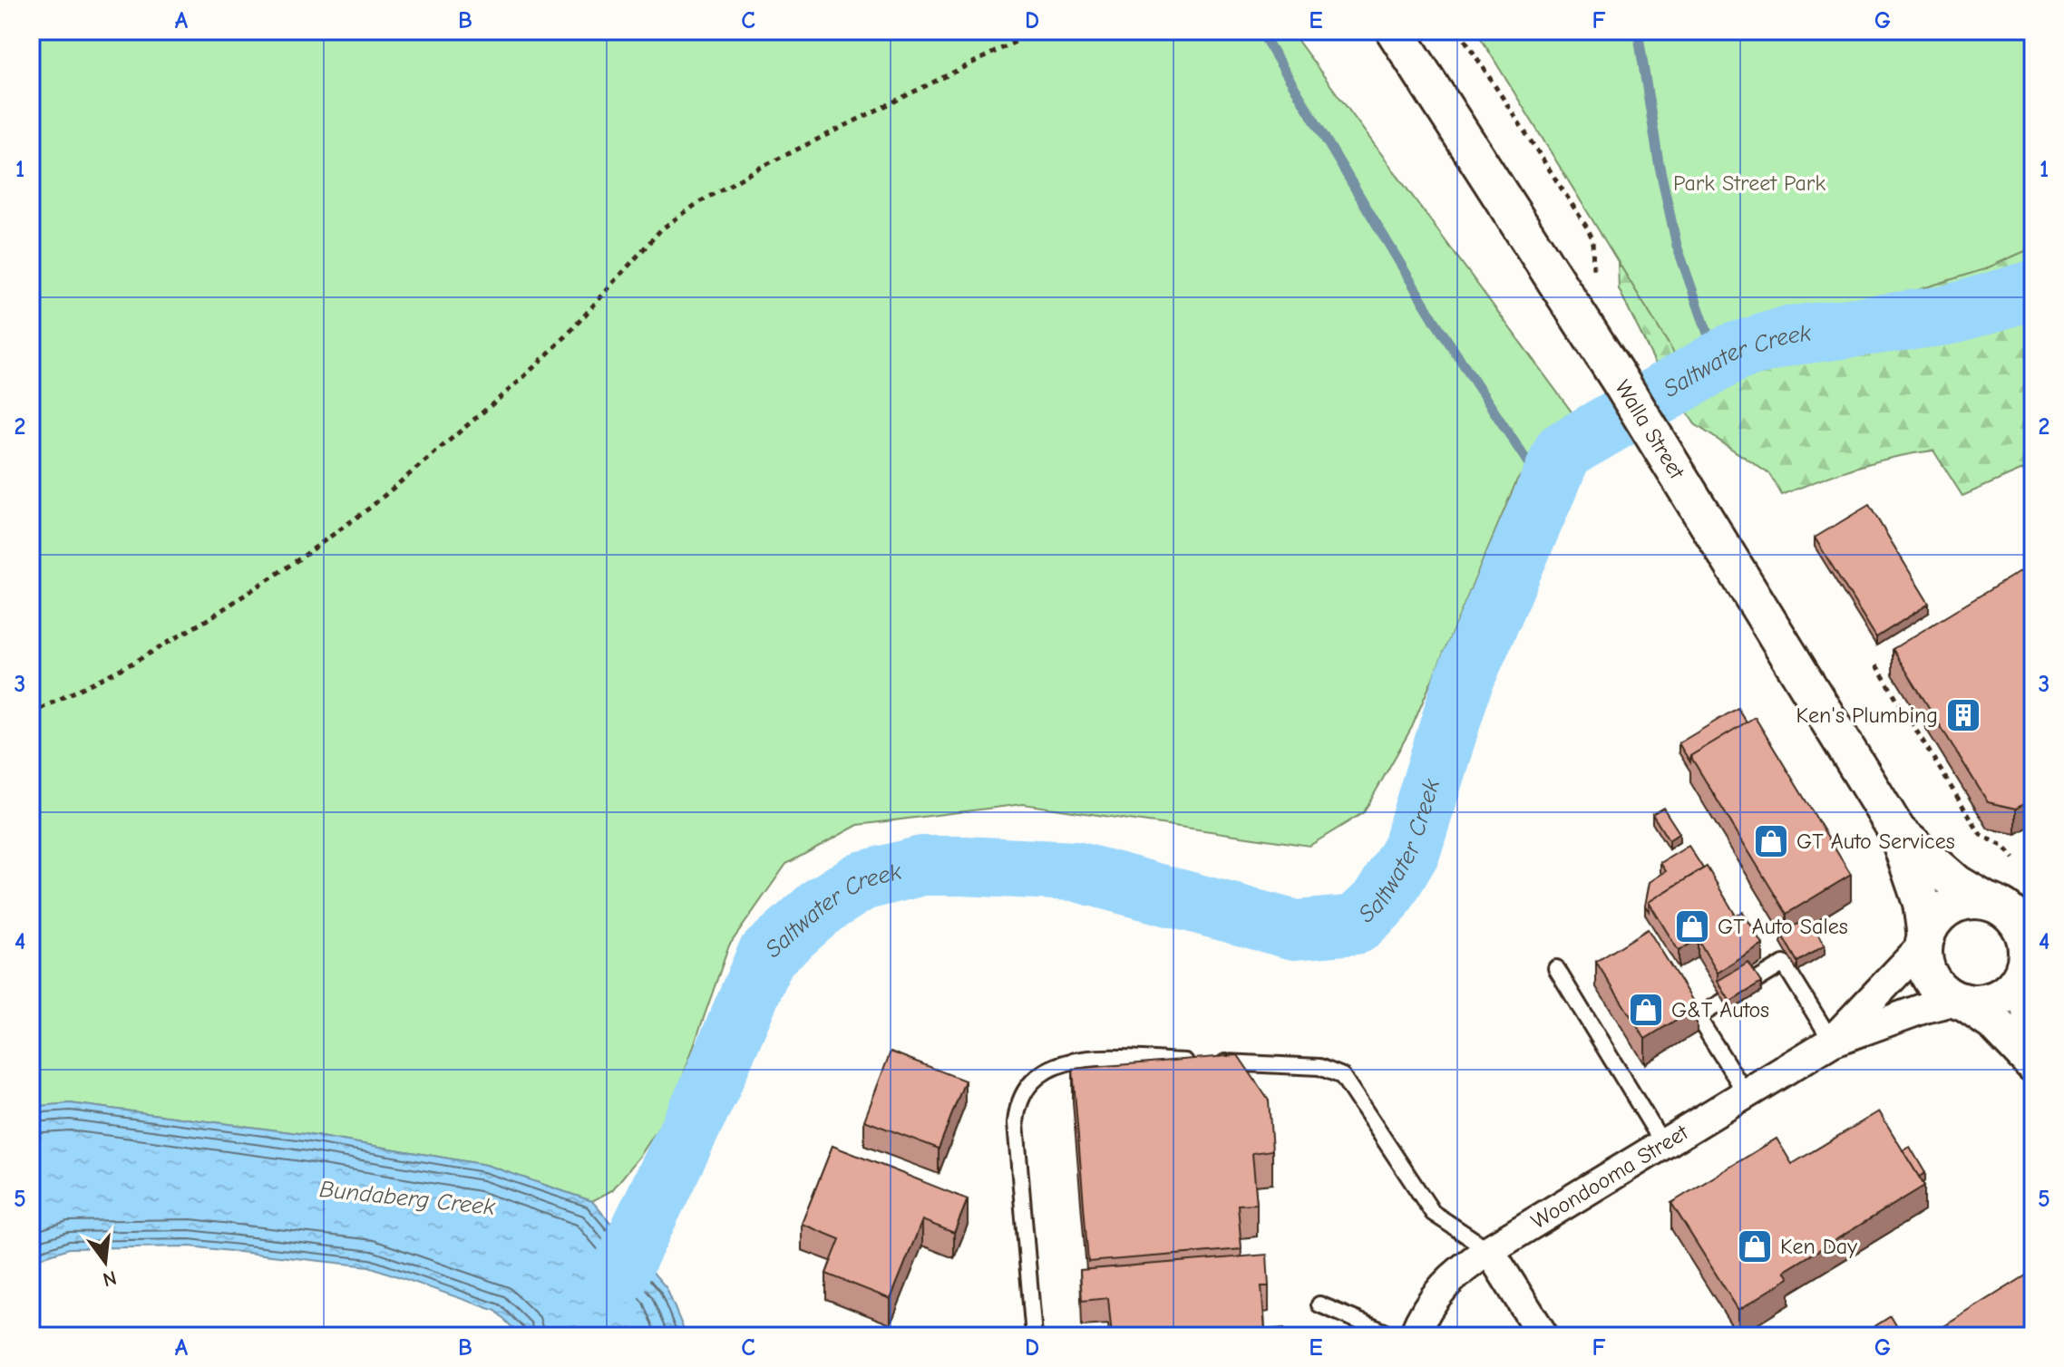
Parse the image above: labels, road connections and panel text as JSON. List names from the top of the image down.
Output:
{
  "streets": {
    "street": ["Walla Street", "Woondooma Street"]
  },
  "crossings": [
    ["Walla Street", "Woondooma Street"]
  ],
  "water": ["Saltwater Creek", "Bundaberg Creek"],
  "parks": ["Park Street Park"],
  "places": {
    "building": ["Ken's Plumbing"],
    "shop": [
      "GT Auto Services",
      "GT Auto Sales",
      "G&T Autos",
      "Ken Day"
    ]
  },
  "north": "bottom",
  "grid": {
    "columns": [
      "A",
      "B",
      "C",
      "D",
      "E",
      "F",
      "G"
    ],
    "rows": [
      "1",
      "2",
      "3",
      "4",
      "5"
    ]
  }
}
